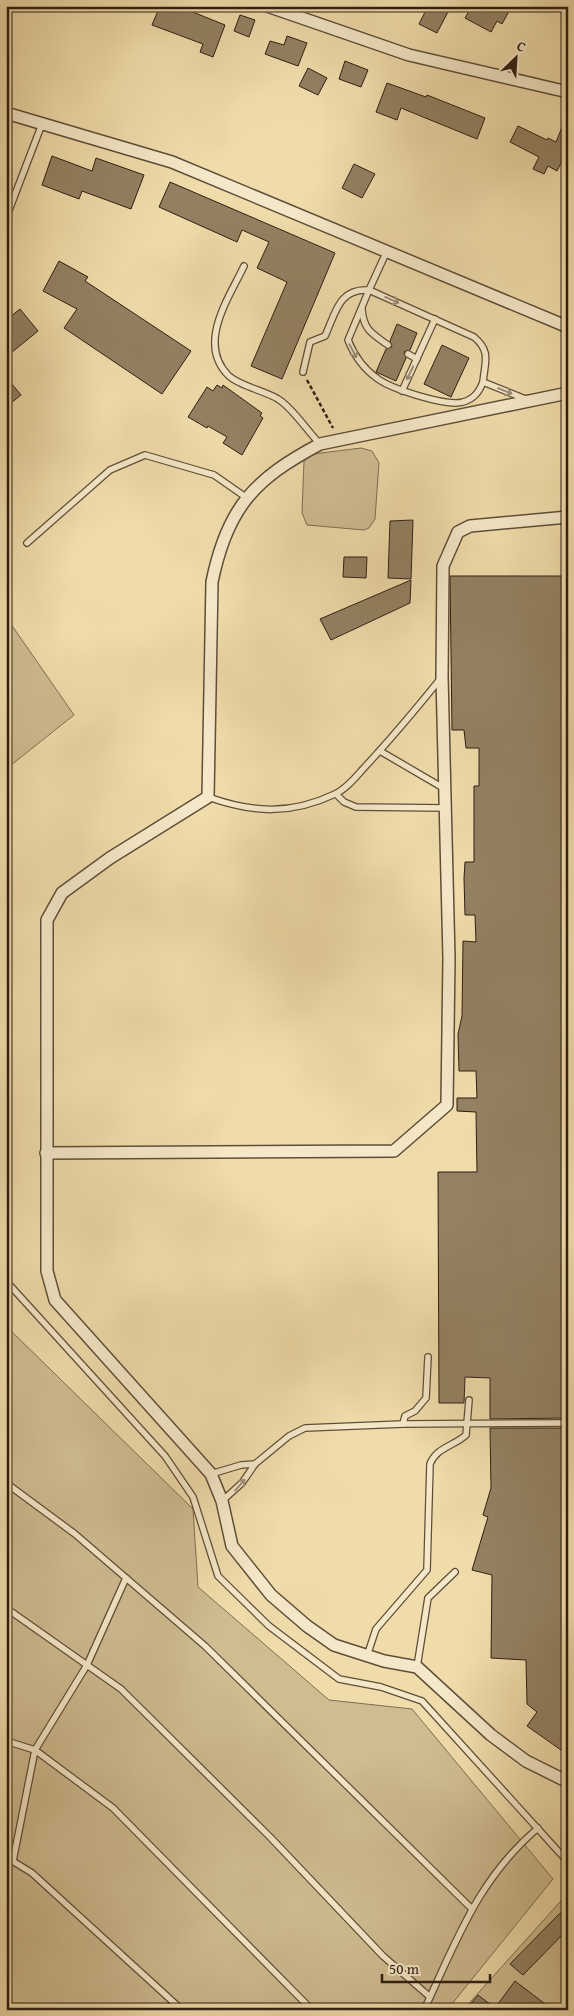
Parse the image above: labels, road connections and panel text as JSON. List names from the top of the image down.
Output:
{
  "scale_bar": "50 m",
  "north": "top right"
}
